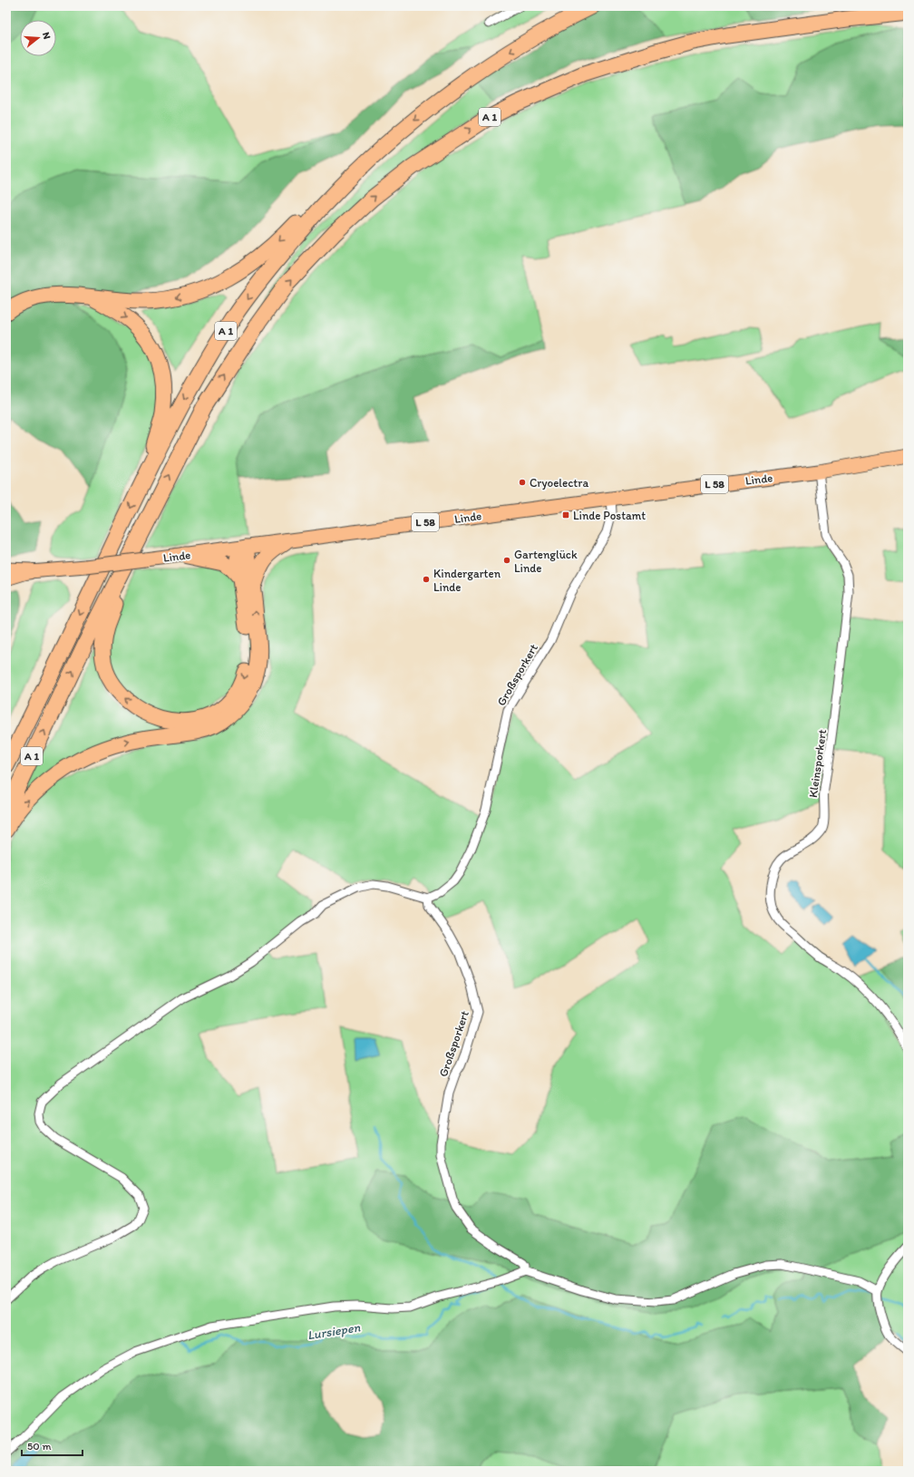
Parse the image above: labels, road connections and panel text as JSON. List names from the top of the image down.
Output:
{
  "streets": {
    "highway": ["A 1"],
    "main road": ["Linde", "L 58"],
    "street": ["Großsporkert", "Kleinsporkert"]
  },
  "crossings": [
    ["Linde", "Großsporkert"],
    ["Linde", "Kleinsporkert"]
  ],
  "water": ["Lursiepen"],
  "places": {
    "other": ["Cryoelectra", "Gartenglück Linde", "Kindergarten Linde"],
    "transit": ["Linde Postamt"]
  },
  "scale_bar": "50 m",
  "north": "right"
}
